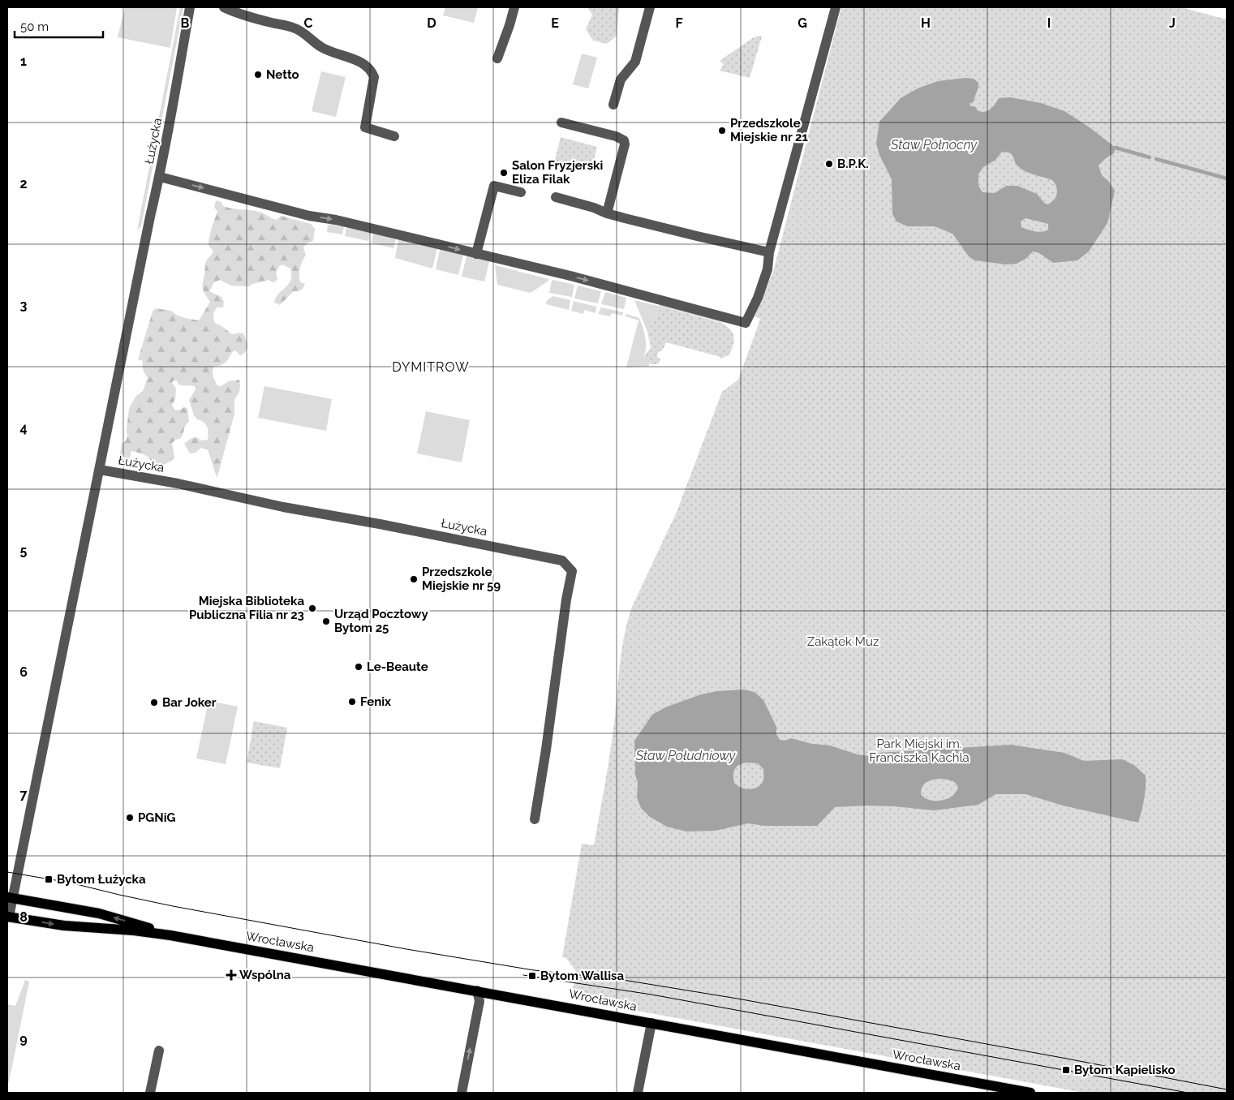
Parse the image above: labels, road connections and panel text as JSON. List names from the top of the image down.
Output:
{
  "streets": {
    "main road": ["Wrocławska"],
    "street": ["Łużycka"]
  },
  "crossings": [
    ["Łużycka", "Wrocławska"]
  ],
  "districts": ["DYMITROW"],
  "water": ["Staw Północny", "Staw Południowy"],
  "parks": ["Zakątek Muz", "Park Miejski im. Franciszka Kachla"],
  "places": {
    "other": [
      "Netto",
      "Przedszkole Miejskie nr 21",
      "B.P.K.",
      "Salon Fryzjerski Eliza Filak",
      "Przedszkole Miejskie nr 59",
      "Miejska Biblioteka Publiczna Filia nr 23",
      "Urząd Pocztowy Bytom 25",
      "Le-Beaute",
      "Fenix",
      "Bar Joker",
      "PGNiG"
    ],
    "transit": ["Bytom Łużycka", "Bytom Wallisa", "Bytom Kąpielisko"],
    "health": ["Wspólna"]
  },
  "scale_bar": "50 m",
  "grid": {
    "columns": [
      "B",
      "C",
      "D",
      "E",
      "F",
      "G",
      "H",
      "I",
      "J"
    ],
    "rows": [
      "1",
      "2",
      "3",
      "4",
      "5",
      "6",
      "7",
      "8",
      "9"
    ]
  }
}
